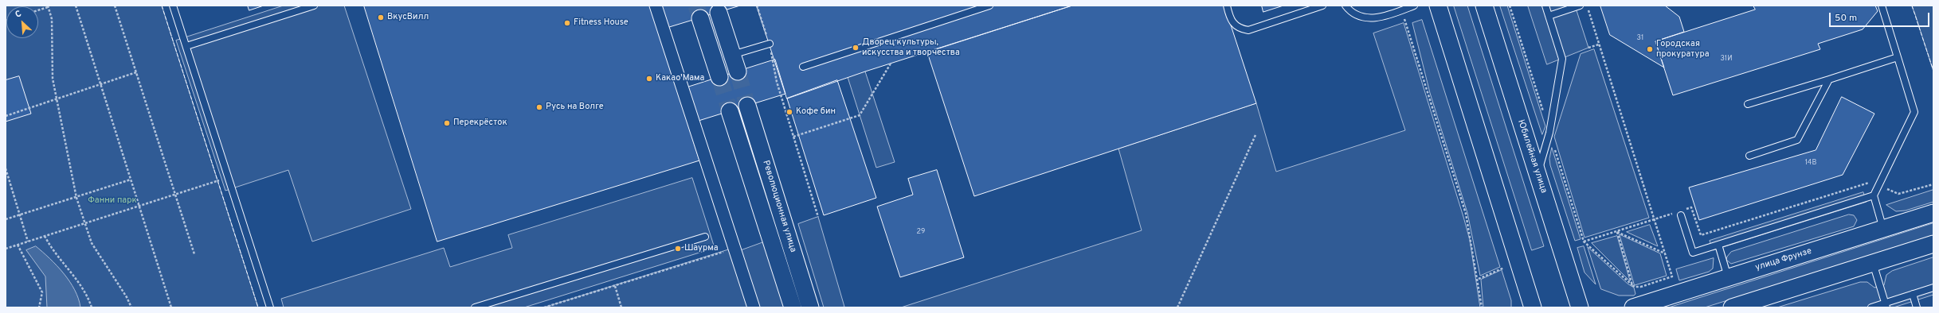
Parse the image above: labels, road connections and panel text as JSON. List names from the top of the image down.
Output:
{
  "streets": {
    "main road": ["Юбилейная улица", "Революционная улица", "улица Фрунзе"]
  },
  "parks": ["Фанни парк"],
  "places": [
    "ВкусВилл",
    "Fitness House",
    "Дворец культуры, искусства и творчества",
    "Городская прокуратура",
    "Какао'Мама",
    "Русь на Волге",
    "Кофе бин",
    "Перекрёсток",
    "Шаурма"
  ],
  "house_numbers": [
    "31",
    "31И",
    "14В",
    "29"
  ],
  "scale_bar": "50 m",
  "north": "top left"
}
